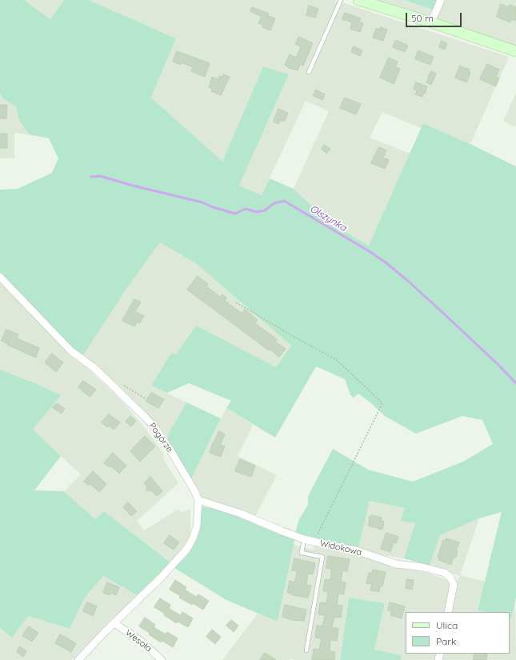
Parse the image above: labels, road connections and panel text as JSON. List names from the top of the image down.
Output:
{
  "streets": {
    "street": ["Pogórze", "Widokowa", "Wesoła"]
  },
  "crossings": [
    ["Pogórze", "Widokowa"],
    ["Pogórze", "Wesoła"]
  ],
  "water": ["Olszynka"],
  "legend": ["Ulica", "Park"],
  "scale_bar": "50 m"
}
